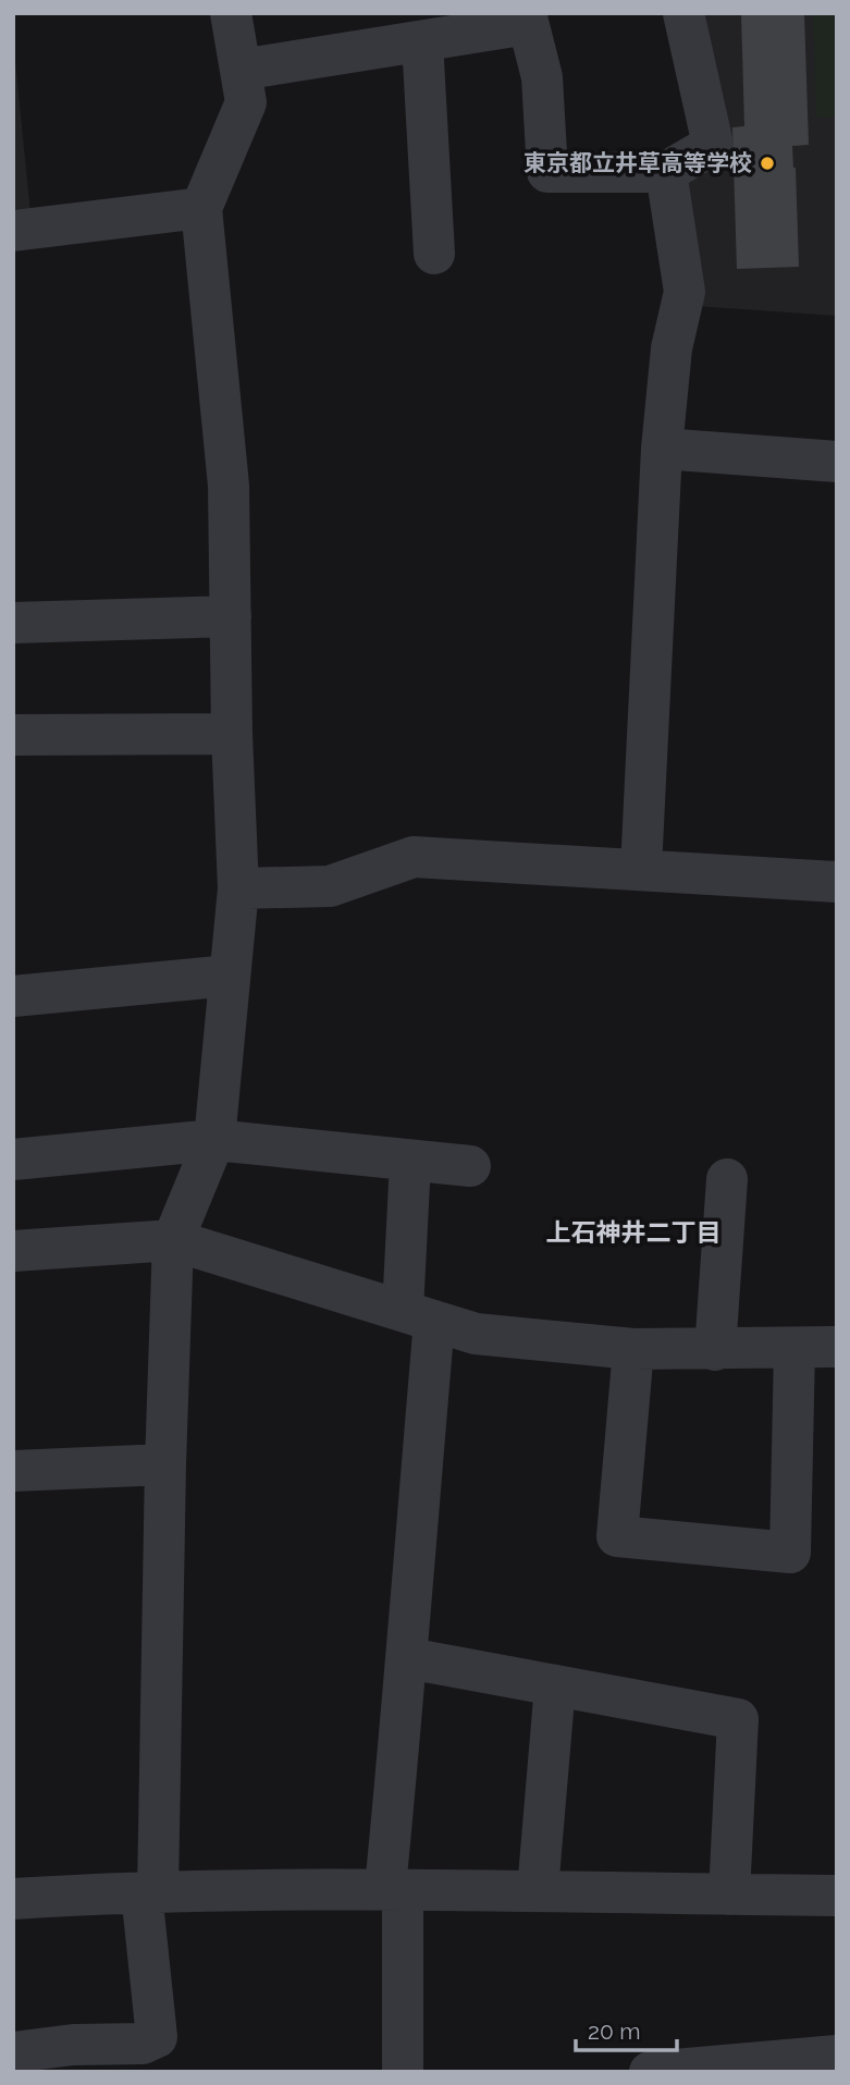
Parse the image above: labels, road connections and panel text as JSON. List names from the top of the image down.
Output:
{
  "districts": ["上石神井二丁目"],
  "places": ["東京都立井草高等学校"],
  "scale_bar": "20 m"
}
